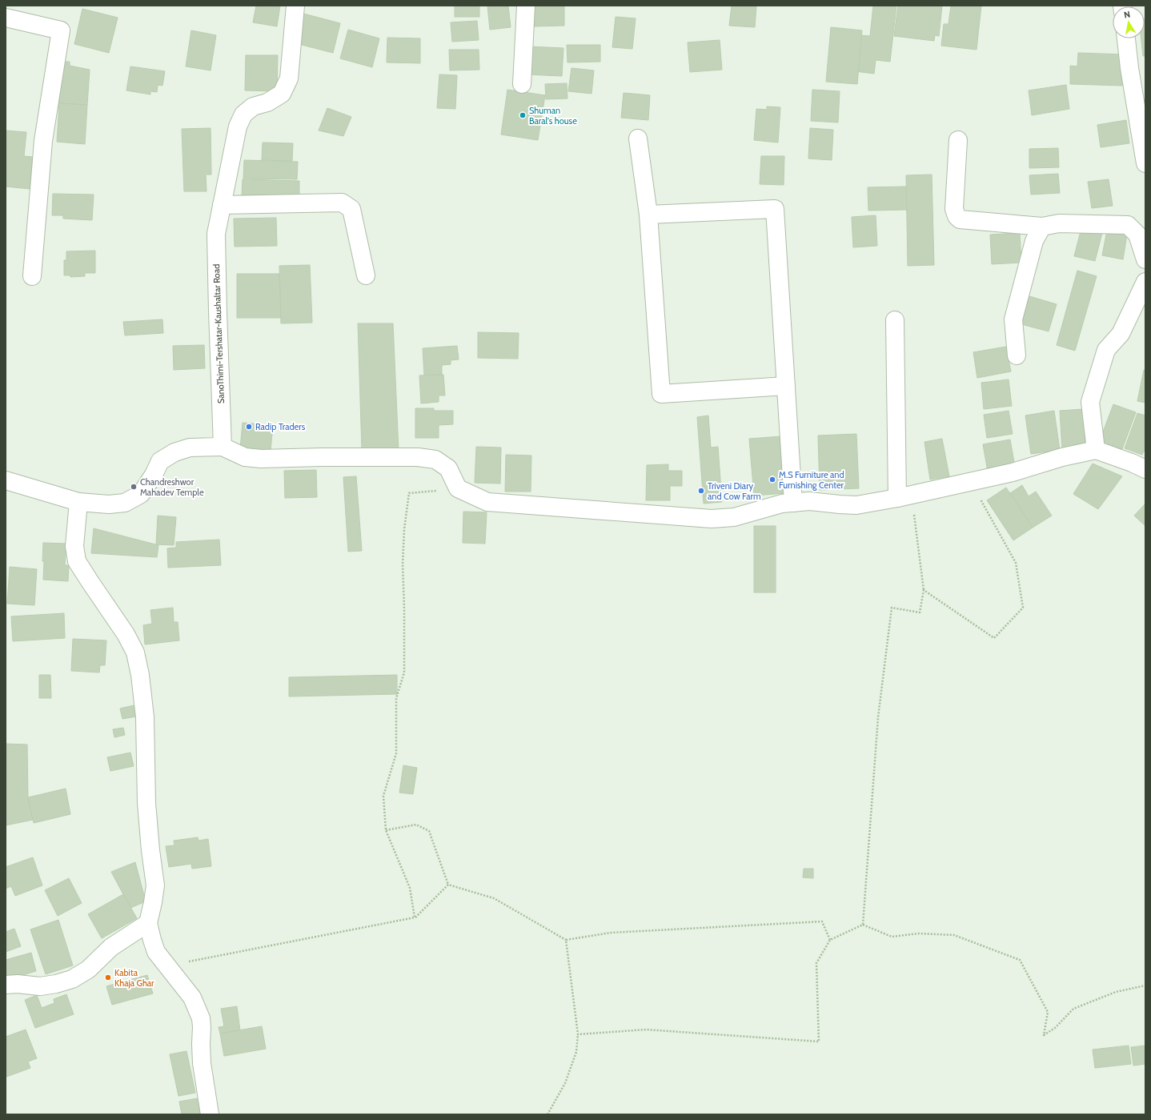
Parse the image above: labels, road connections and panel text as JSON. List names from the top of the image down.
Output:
{
  "streets": {
    "street": ["SanoThimi-Tershatar-Kaushaltar Road"]
  },
  "places": [
    "Shuman Baral's house",
    "Radip Traders",
    "M.S Furniture and Furnishing Center",
    "Chandreshwor Mahadev Temple",
    "Triveni Diary and Cow Farm",
    "Kabita Khaja Ghar"
  ],
  "north": "top"
}
